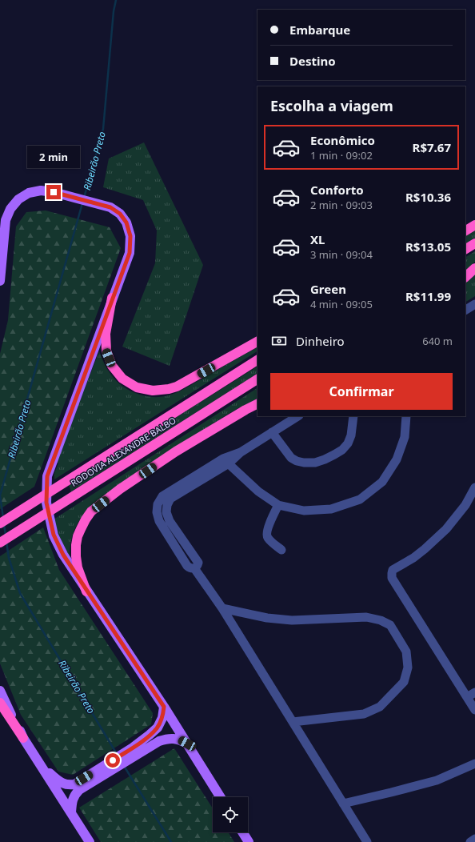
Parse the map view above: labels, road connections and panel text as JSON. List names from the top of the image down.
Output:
{
  "streets": {
    "highway": ["RODOVIA ALEXANDRE BALBO"]
  },
  "water": ["Ribeirão Preto"],
  "page": {
    "banner": ["Embarque", "Destino"],
    "heading": "Escolha a viagem",
    "list": [
      {
        "name": "Econômico",
        "note": "1 min · 09:02",
        "value": "R$7.67"
      },
      {
        "name": "Conforto",
        "note": "2 min · 09:03",
        "value": "R$10.36"
      },
      {
        "name": "XL",
        "note": "3 min · 09:04",
        "value": "R$13.05"
      },
      {
        "name": "Green",
        "note": "4 min · 09:05",
        "value": "R$11.99"
      }
    ],
    "bubble": "2 min",
    "pay": ["Dinheiro", "640 m"],
    "buttons": "Confirmar"
  }
}
